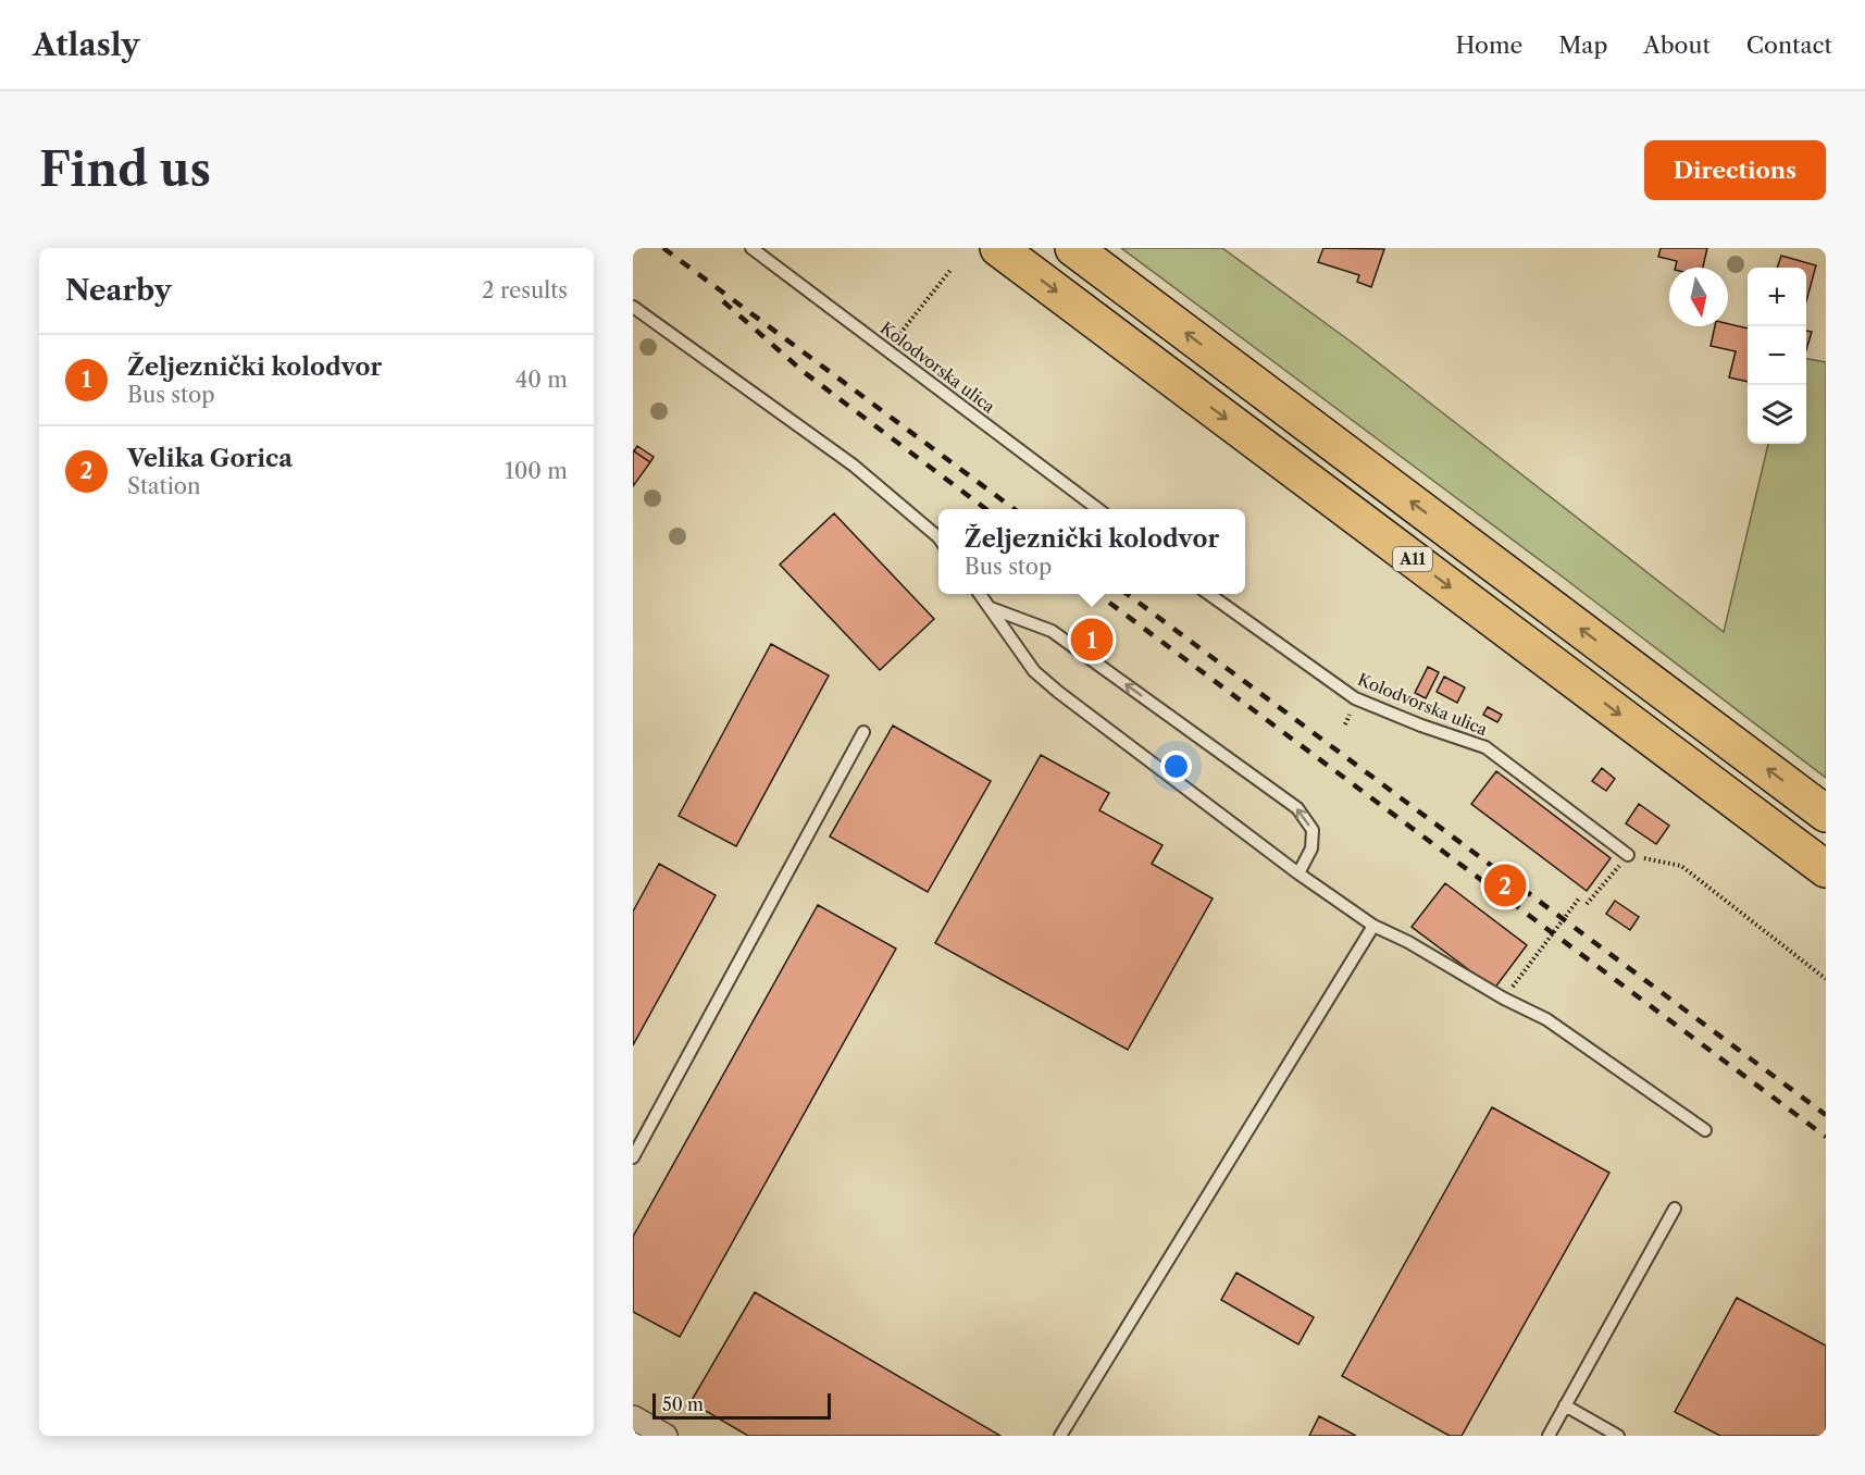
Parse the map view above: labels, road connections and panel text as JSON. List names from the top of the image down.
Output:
{
  "streets": {
    "highway": ["A11"],
    "lane": ["Kolodvorska ulica"]
  },
  "scale_bar": "50 m",
  "north": "bottom",
  "page": {
    "header": "Atlasly",
    "nav": [
      "Home",
      "Map",
      "About",
      "Contact"
    ],
    "buttons": "Directions",
    "title": "Find us",
    "heading": ["Nearby", "2 results"],
    "map_buttons": ["+", "−"],
    "list": [
      {
        "mark": "1",
        "name": "Željeznički kolodvor",
        "note": "Bus stop",
        "value": "40 m"
      },
      {
        "mark": "2",
        "name": "Velika Gorica",
        "note": "Station",
        "value": "100 m"
      }
    ],
    "popup": ["Željeznički kolodvor", "Bus stop"],
    "pins": ["1", "2"],
    "scale": "50 m"
  }
}
